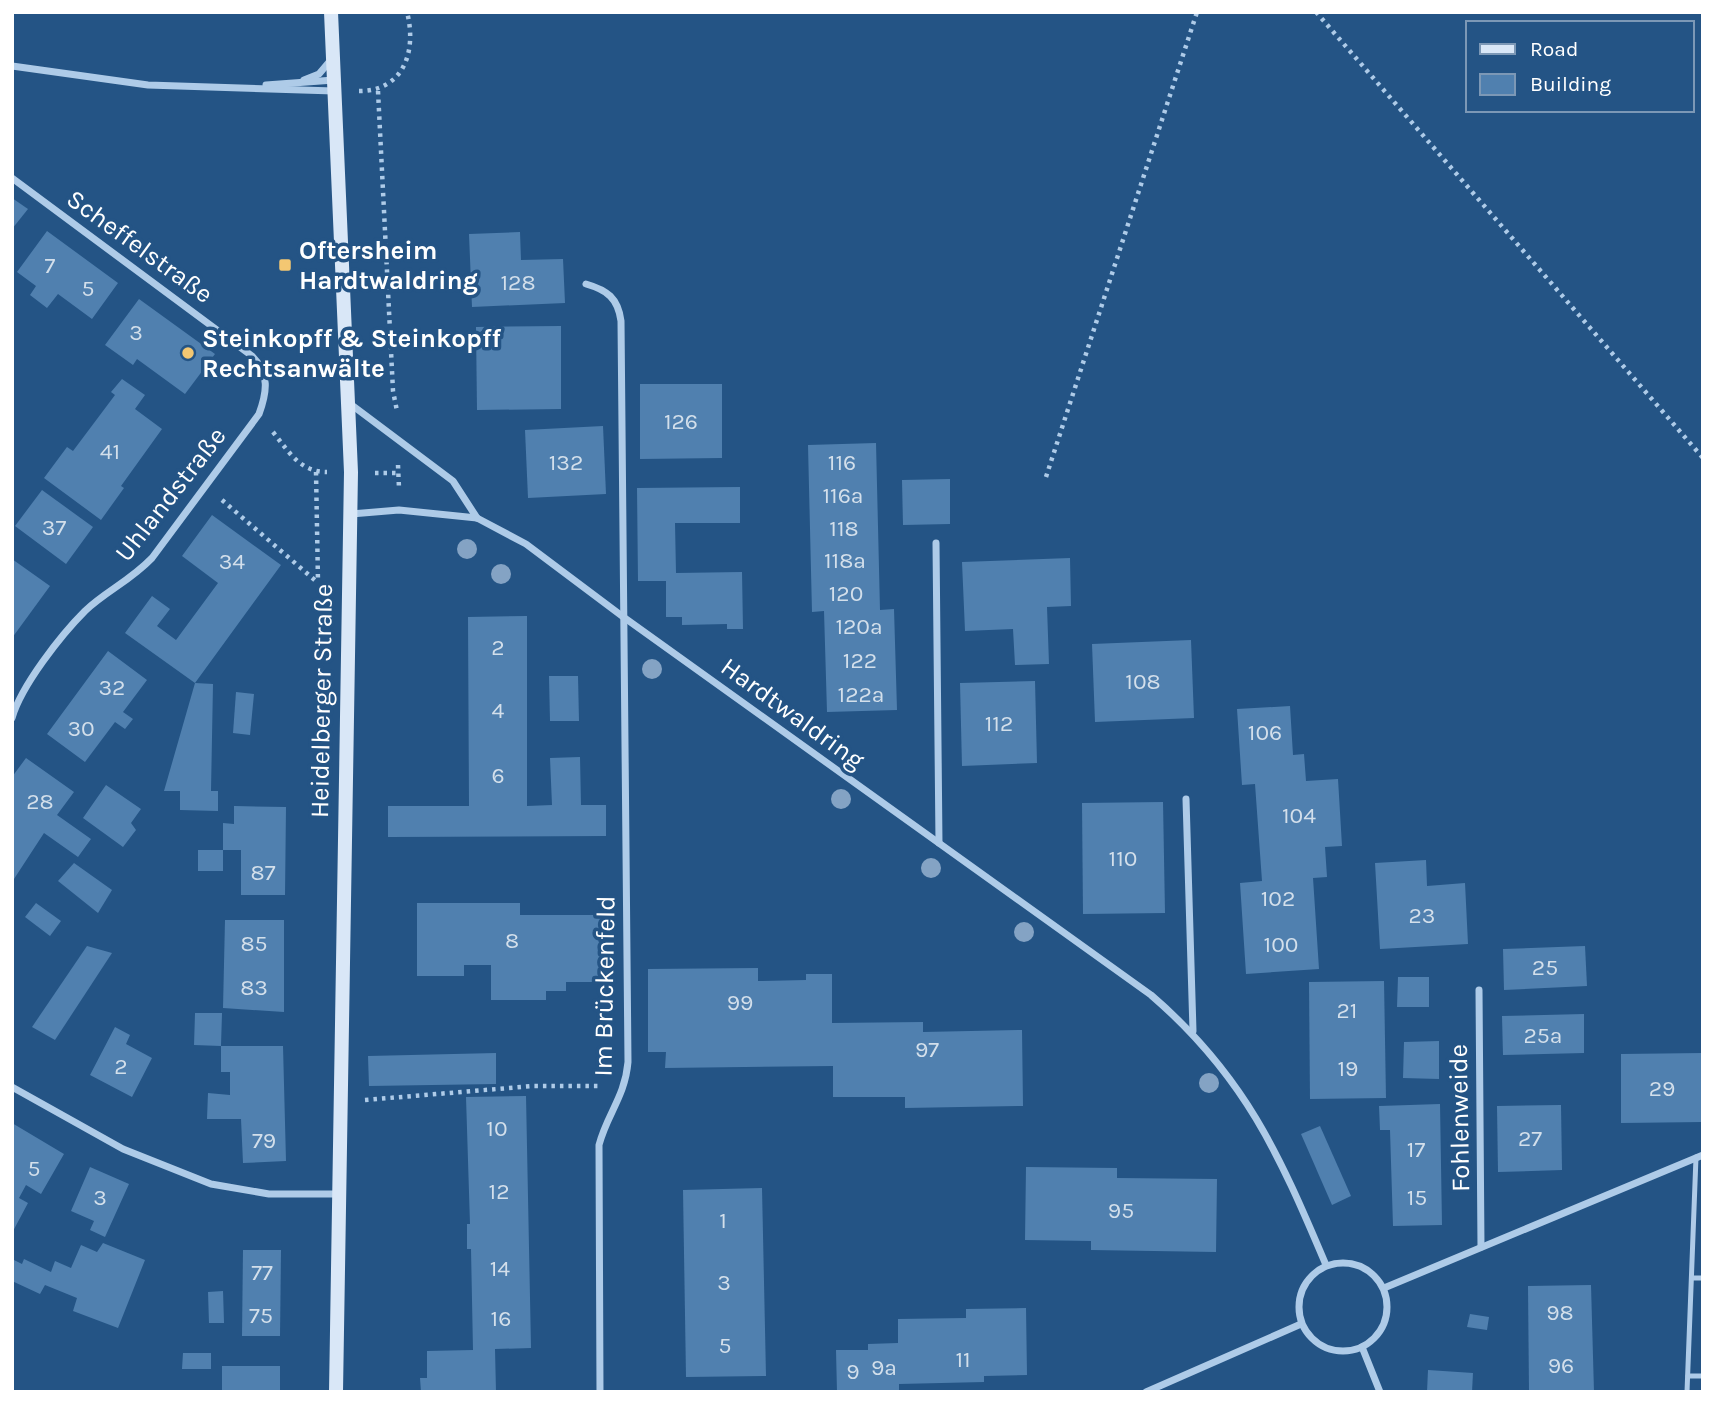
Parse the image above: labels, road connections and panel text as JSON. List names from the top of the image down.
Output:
{
  "streets": {
    "street": [
      "Scheffelstraße",
      "Uhlandstraße",
      "Heidelberger Straße",
      "Hardtwaldring",
      "Im Brückenfeld",
      "Fohlenweide"
    ]
  },
  "crossings": [
    ["Scheffelstraße", "Uhlandstraße"],
    ["Heidelberger Straße", "Hardtwaldring"],
    ["Hardtwaldring", "Im Brückenfeld"]
  ],
  "places": {
    "transit": ["Oftersheim Hardtwaldring"],
    "other": ["Steinkopff & Steinkopff Rechtsanwälte"]
  },
  "house_numbers": [
    "7",
    "128",
    "5",
    "3",
    "126",
    "41",
    "132",
    "116",
    "116a",
    "37",
    "118",
    "118a",
    "34",
    "120",
    "120a",
    "2",
    "122",
    "108",
    "32",
    "122a",
    "4",
    "112",
    "30",
    "106",
    "6",
    "28",
    "104",
    "110",
    "87",
    "102",
    "23",
    "8",
    "85",
    "100",
    "25",
    "83",
    "99",
    "21",
    "25a",
    "97",
    "2",
    "19",
    "29",
    "10",
    "27",
    "79",
    "17",
    "5",
    "12",
    "3",
    "15",
    "95",
    "1",
    "14",
    "77",
    "3",
    "98",
    "75",
    "16",
    "5",
    "11",
    "96",
    "9a",
    "9"
  ],
  "legend": ["Road", "Building"]
}
